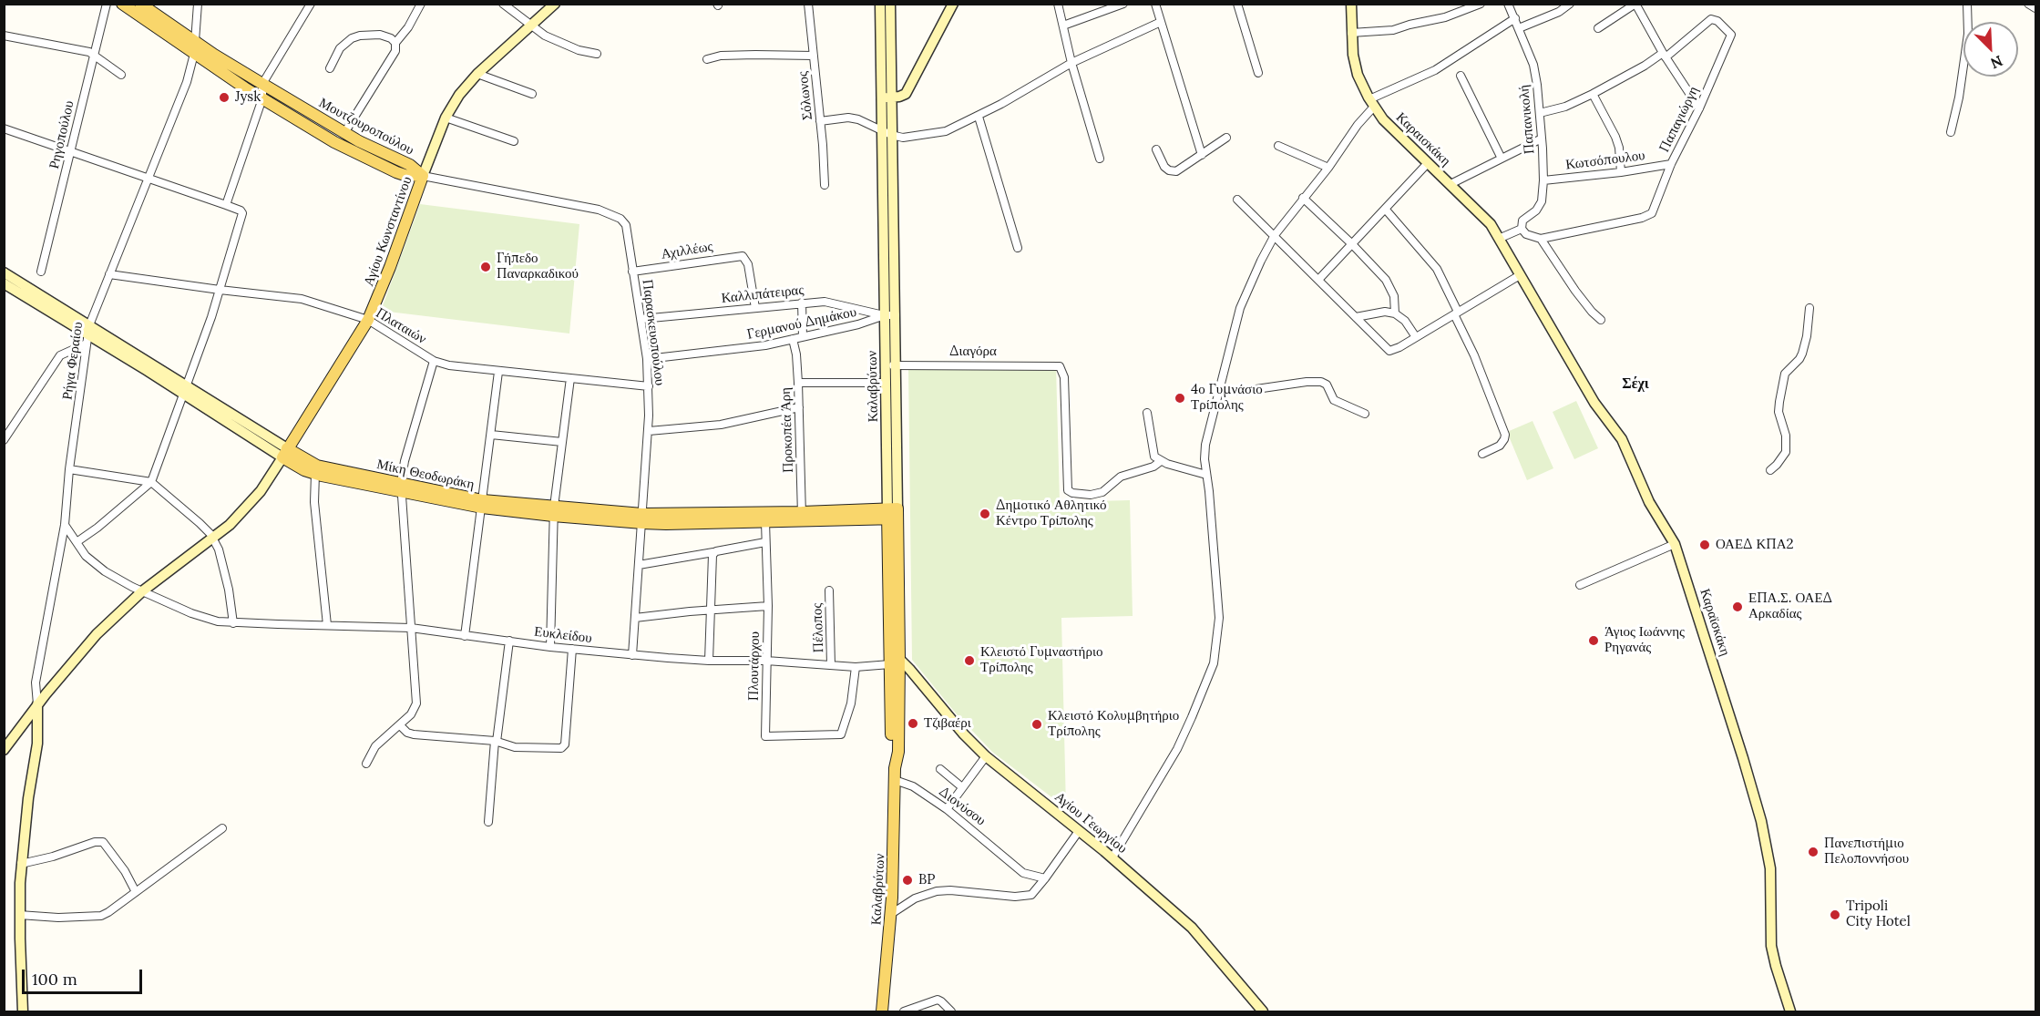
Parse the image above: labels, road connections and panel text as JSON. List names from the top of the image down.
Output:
{
  "streets": {
    "main road": [
      "Μουτζουροπούλου",
      "Αγίου Κωνσταντίνου",
      "Καλαβρύτων",
      "Μίκη Θεοδωράκη"
    ],
    "street": [
      "Σόλωνος",
      "Παπανικολή",
      "Παπαγιώργη",
      "Ρηγοπούλου",
      "Καραισκάκη",
      "Κωτσόπουλου",
      "Αχιλλέως",
      "Καλλιπάτειρας",
      "Γερμανού Δημάκου",
      "Πλαταιών",
      "Παρασκευοπούλου",
      "Διαγόρα",
      "Ρήγα Φεραίου",
      "Προκοπέα Άρη",
      "Καραϊσκάκη",
      "Πέλοπος",
      "Ευκλείδου",
      "Πλουτάρχου",
      "Διονύσου",
      "Αγίου Γεωργίου"
    ]
  },
  "crossings": [
    ["Παπανικολή", "Κωτσόπουλου"],
    ["Παπαγιώργη", "Κωτσόπουλου"],
    ["Μουτζουροπούλου", "Αγίου Κωνσταντίνου"],
    ["Μουτζουροπούλου", "Παρασκευοπούλου"],
    ["Μουτζουροπούλου", "Ρήγα Φεραίου"],
    ["Καραισκάκη", "Καραϊσκάκη"],
    ["Αγίου Κωνσταντίνου", "Πλαταιών"],
    ["Αγίου Κωνσταντίνου", "Παρασκευοπούλου"],
    ["Αγίου Κωνσταντίνου", "Μίκη Θεοδωράκη"],
    ["Αχιλλέως", "Καλλιπάτειρας"],
    ["Αχιλλέως", "Παρασκευοπούλου"],
    ["Καλλιπάτειρας", "Γερμανού Δημάκου"],
    ["Καλλιπάτειρας", "Παρασκευοπούλου"],
    ["Καλλιπάτειρας", "Καλαβρύτων"],
    ["Γερμανού Δημάκου", "Παρασκευοπούλου"],
    ["Γερμανού Δημάκου", "Καλαβρύτων"],
    ["Γερμανού Δημάκου", "Προκοπέα Άρη"],
    ["Πλαταιών", "Παρασκευοπούλου"],
    ["Πλαταιών", "Ρήγα Φεραίου"],
    ["Παρασκευοπούλου", "Μίκη Θεοδωράκη"],
    ["Παρασκευοπούλου", "Ευκλείδου"],
    ["Διαγόρα", "Καλαβρύτων"],
    ["Ρήγα Φεραίου", "Μίκη Θεοδωράκη"],
    ["Ρήγα Φεραίου", "Ευκλείδου"],
    ["Καλαβρύτων", "Μίκη Θεοδωράκη"],
    ["Καλαβρύτων", "Ευκλείδου"],
    ["Καλαβρύτων", "Διονύσου"],
    ["Καλαβρύτων", "Αγίου Γεωργίου"],
    ["Προκοπέα Άρη", "Μίκη Θεοδωράκη"],
    ["Μίκη Θεοδωράκη", "Πλουτάρχου"],
    ["Πέλοπος", "Ευκλείδου"],
    ["Ευκλείδου", "Πλουτάρχου"],
    ["Ευκλείδου", "Αγίου Γεωργίου"]
  ],
  "districts": ["Σέχι"],
  "places": [
    "Jysk",
    "Γήπεδο Παναρκαδικού",
    "4ο Γυμνάσιο Τρίπολης",
    "Δημοτικό Αθλητικό Κέντρο Τρίπολης",
    "ΟΑΕΔ ΚΠΑ2",
    "ΕΠΑ.Σ. ΟΑΕΔ Αρκαδίας",
    "Άγιος Ιωάννης Ρηγανάς",
    "Κλειστό Γυμναστήριο Τρίπολης",
    "Τζιβαέρι",
    "Κλειστό Κολυμβητήριο Τρίπολης",
    "Πανεπιστήμιο Πελοποννήσου",
    "BP",
    "Tripoli City Hotel"
  ],
  "scale_bar": "100 m",
  "north": "bottom right"
}
